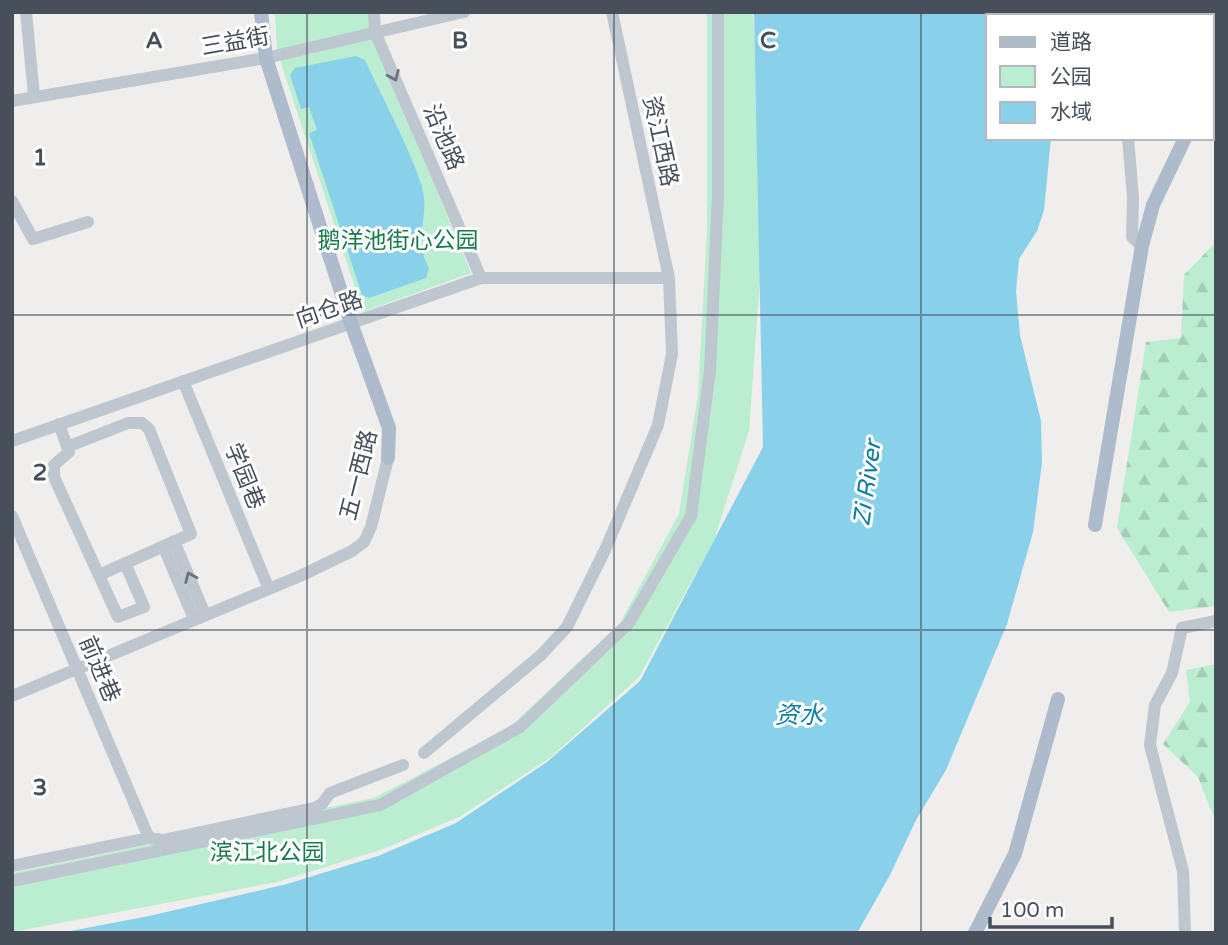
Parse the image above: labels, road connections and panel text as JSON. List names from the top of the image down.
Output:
{
  "streets": {
    "main road": ["五一西路"],
    "street": [
      "三益街",
      "沿池路",
      "资江西路",
      "向仓路",
      "学园巷",
      "前进巷"
    ]
  },
  "crossings": [
    ["三益街", "沿池路"],
    ["三益街", "五一西路"],
    ["沿池路", "向仓路"],
    ["资江西路", "向仓路"],
    ["向仓路", "五一西路"],
    ["向仓路", "学园巷"],
    ["五一西路", "学园巷"],
    ["五一西路", "前进巷"]
  ],
  "one_way": ["沿池路"],
  "water": ["Zi River", "资水"],
  "parks": ["鹅洋池街心公园", "滨江北公园"],
  "legend": ["道路", "公园", "水域"],
  "scale_bar": "100 m",
  "grid": {
    "columns": ["A", "B", "C"],
    "rows": ["1", "2", "3"]
  }
}
